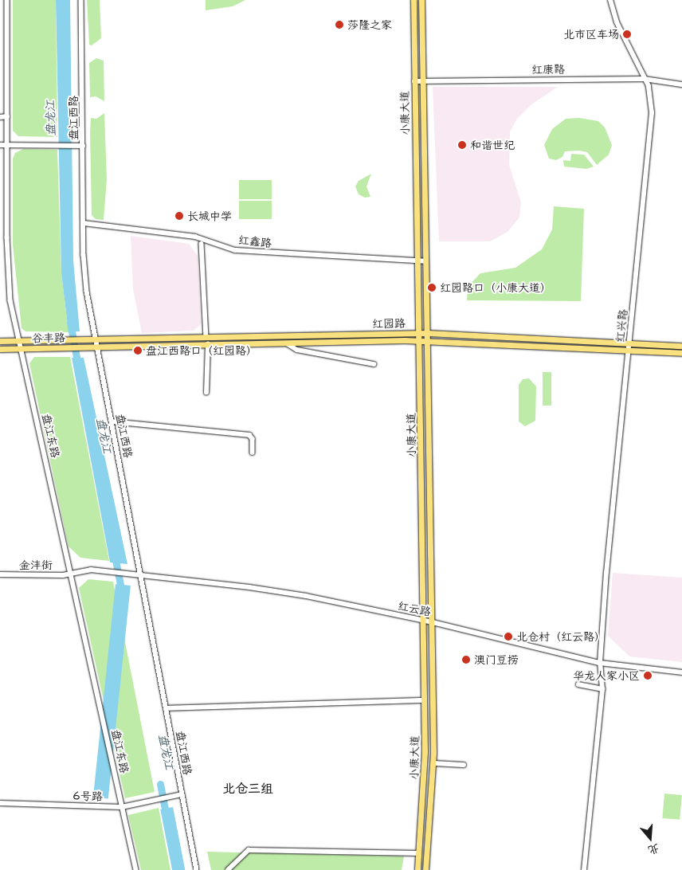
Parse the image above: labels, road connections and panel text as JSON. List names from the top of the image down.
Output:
{
  "streets": {
    "main road": ["小康大道", "红园路", "谷丰路"],
    "street": [
      "红康路",
      "盘江西路",
      "红鑫路",
      "红兴路",
      "盘江东路",
      "金沣街",
      "红云路",
      "6号路"
    ]
  },
  "crossings": [
    ["红康路", "小康大道"],
    ["红康路", "红兴路"],
    ["小康大道", "红鑫路"],
    ["小康大道", "红园路"],
    ["小康大道", "红云路"],
    ["盘江西路", "红鑫路"],
    ["盘江西路", "红园路"],
    ["盘江西路", "谷丰路"],
    ["盘江西路", "红云路"],
    ["盘江西路", "6号路"],
    ["红园路", "红兴路"],
    ["红园路", "谷丰路"],
    ["红兴路", "红云路"],
    ["谷丰路", "盘江东路"],
    ["盘江东路", "金沣街"],
    ["盘江东路", "6号路"],
    ["金沣街", "红云路"]
  ],
  "districts": ["北仓三组"],
  "water": ["盘龙江"],
  "places": [
    "莎隆之家",
    "北市区车场",
    "和谐世纪",
    "长城中学",
    "红园路口（小康大道）",
    "盘江西路口（红园路）",
    "北仓村（红云路）",
    "澳门豆捞",
    "华龙人家小区"
  ],
  "north": "bottom"
}
